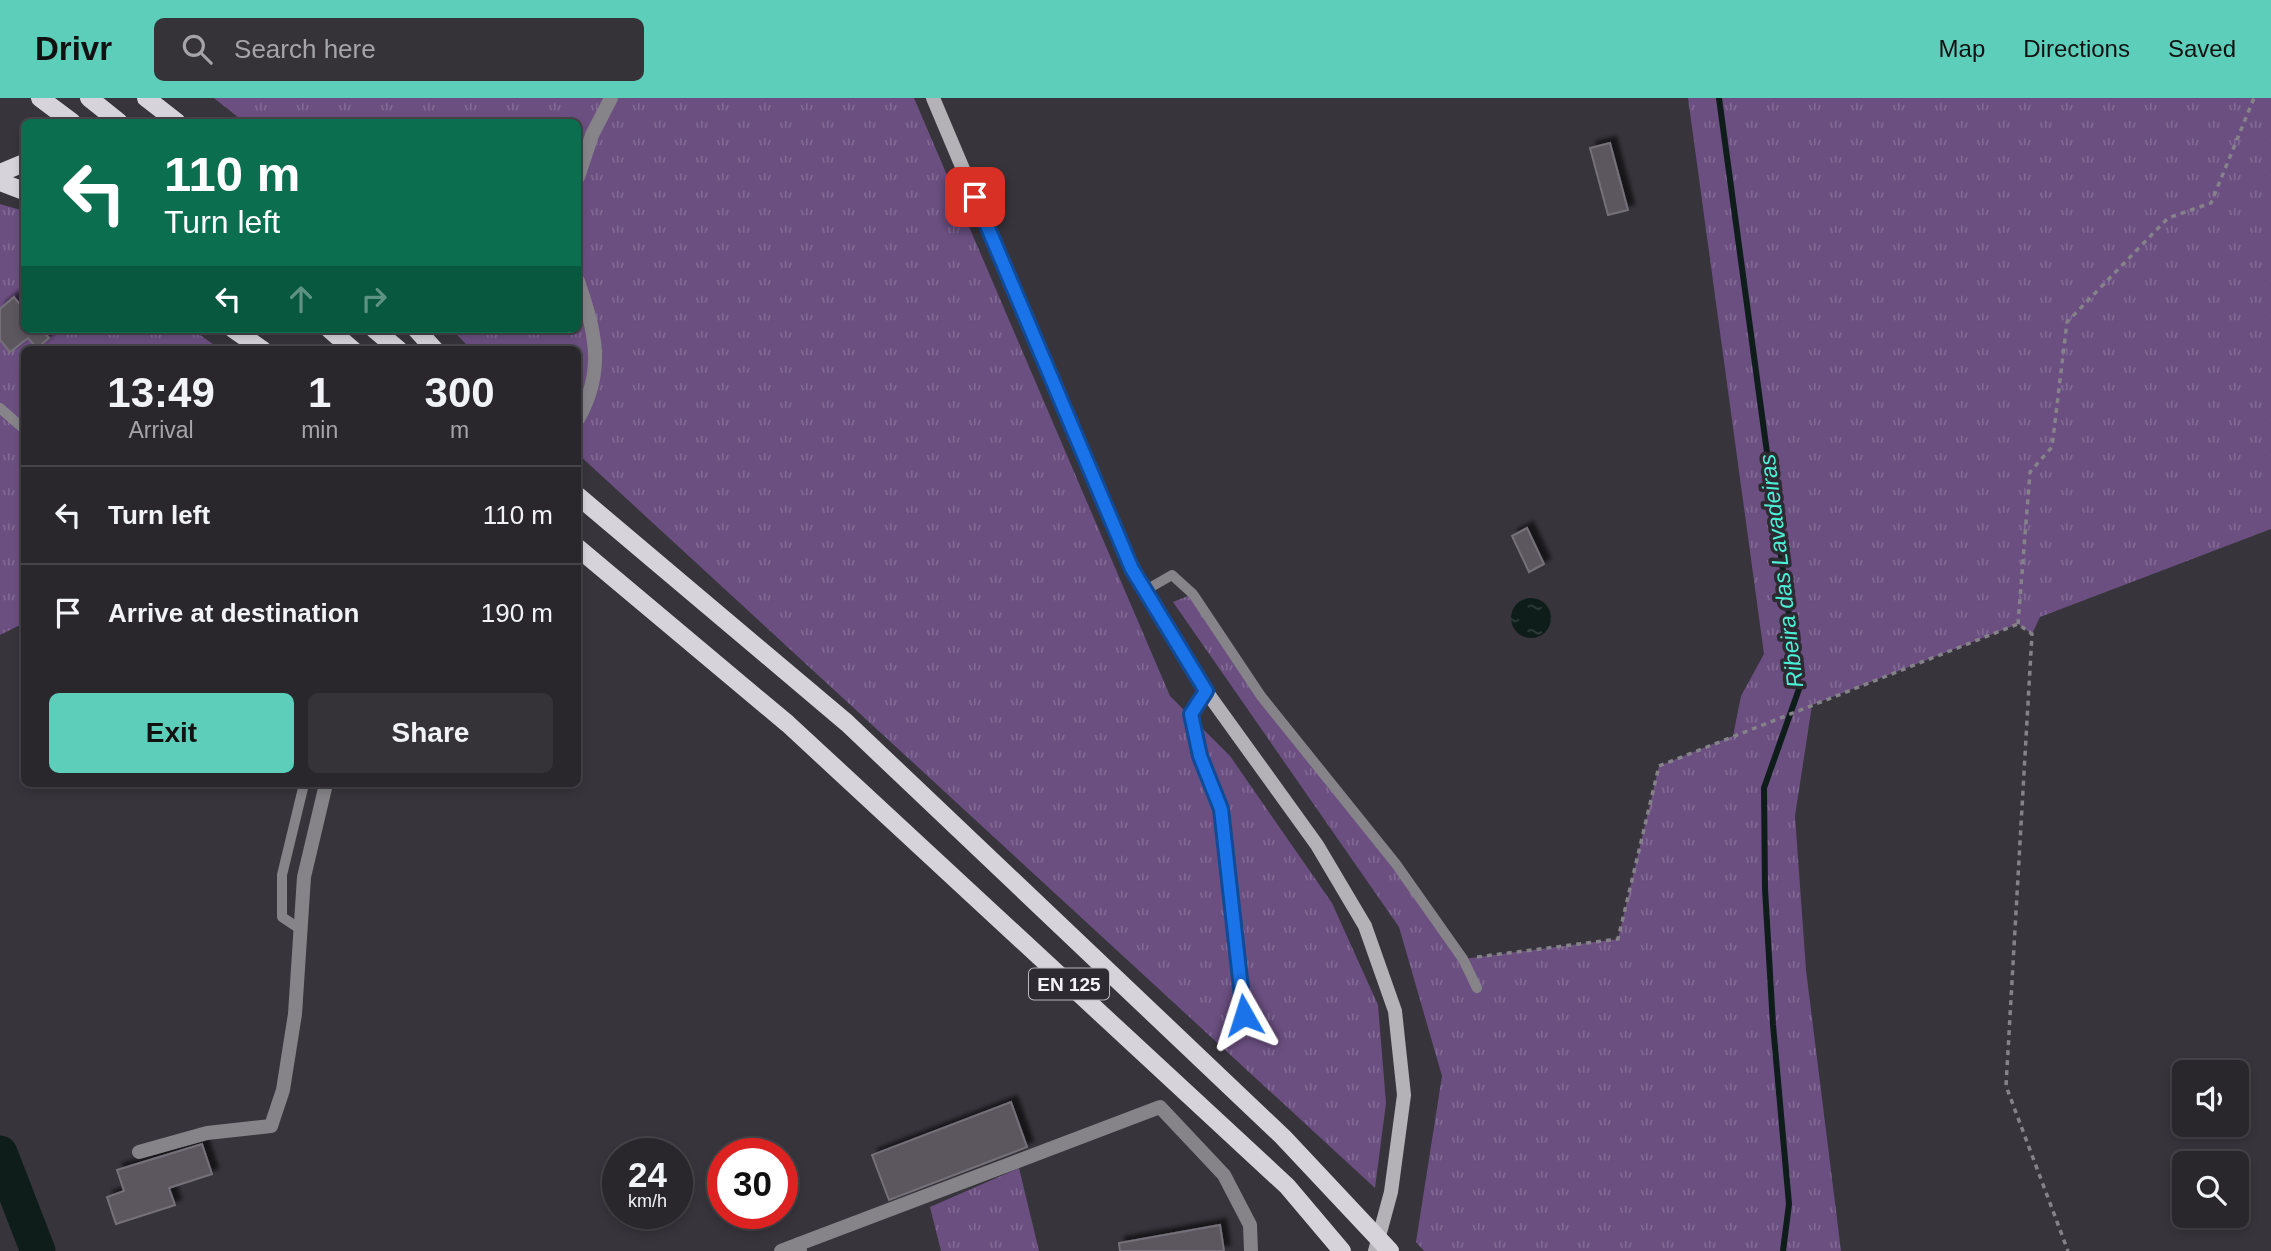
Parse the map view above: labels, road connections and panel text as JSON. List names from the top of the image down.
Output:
{
  "streets": {
    "main road": ["EN 125"]
  },
  "water": ["Ribeira das Lavadeiras"],
  "page": {
    "header": "Drivr",
    "search": "Search here",
    "nav": ["Map", "Directions", "Saved"],
    "turn": ["110 m", "Turn left"],
    "eta": [
      "13:49",
      "Arrival",
      "1",
      "min",
      "300",
      "m"
    ],
    "list": [
      {
        "name": "Turn left",
        "value": "110 m"
      },
      {
        "name": "Arrive at destination",
        "value": "190 m"
      }
    ],
    "buttons": ["Exit", "Share"],
    "speed": "24 km/h",
    "limit": "30"
  }
}
